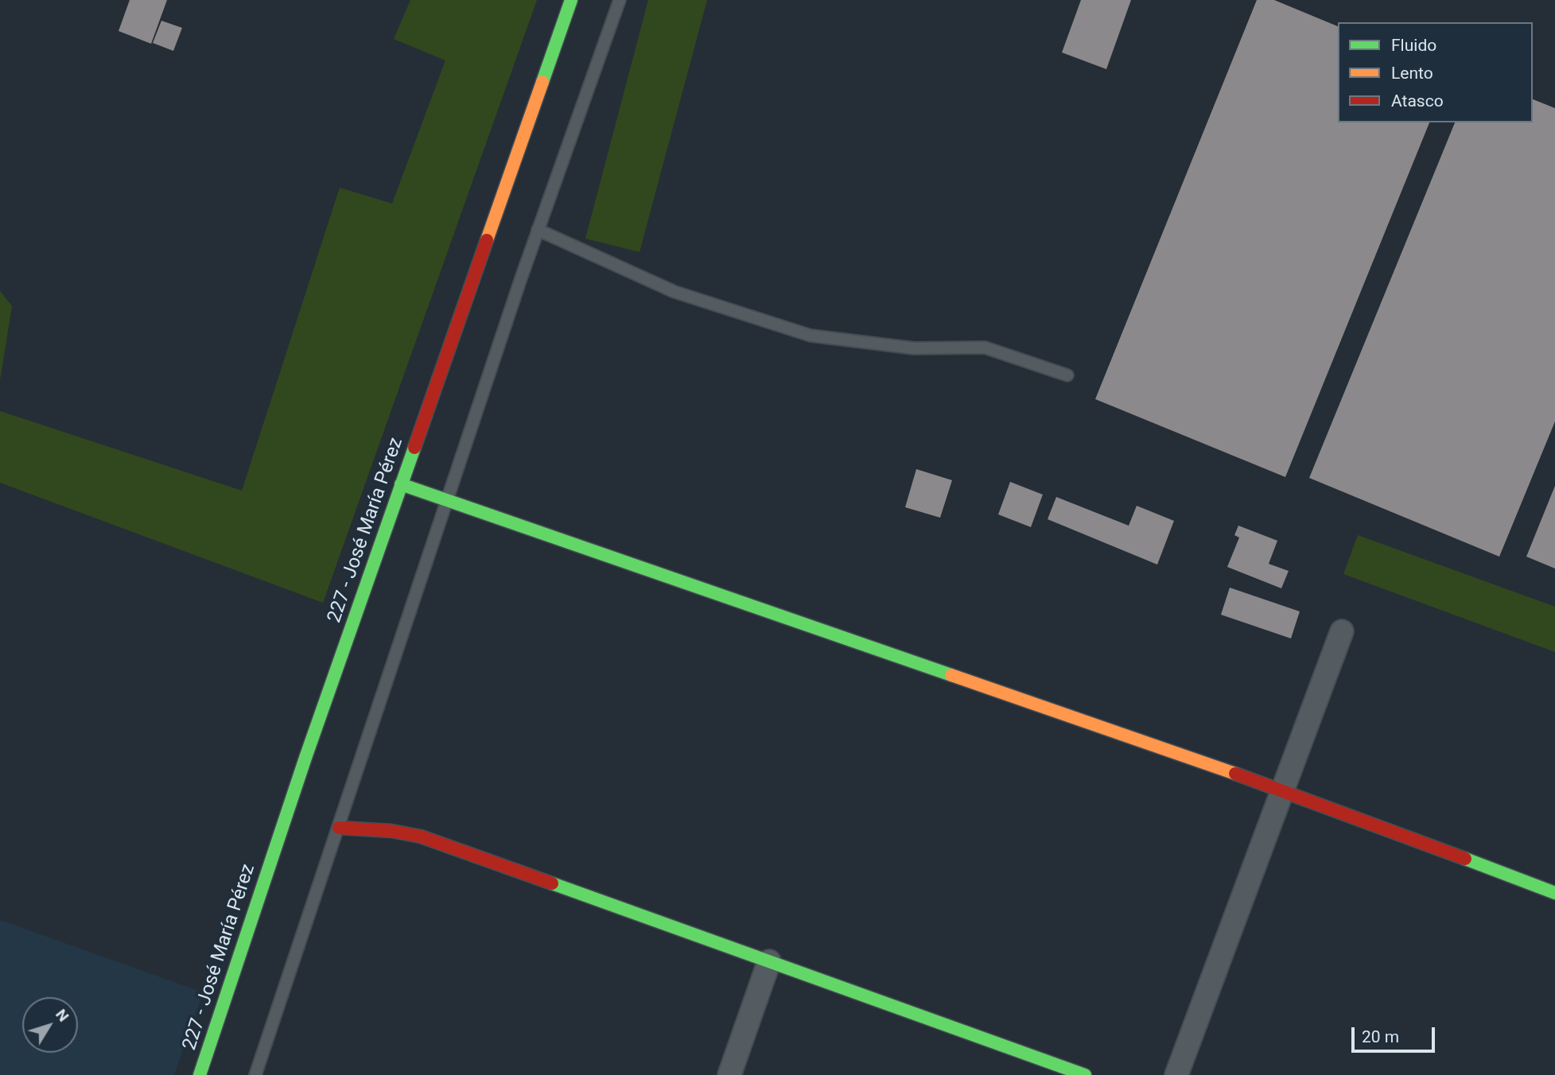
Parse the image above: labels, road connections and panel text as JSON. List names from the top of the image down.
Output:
{
  "streets": {
    "street": ["227 - José María Pérez"]
  },
  "legend": ["Fluido", "Lento", "Atasco"],
  "scale_bar": "20 m",
  "north": "top right"
}
